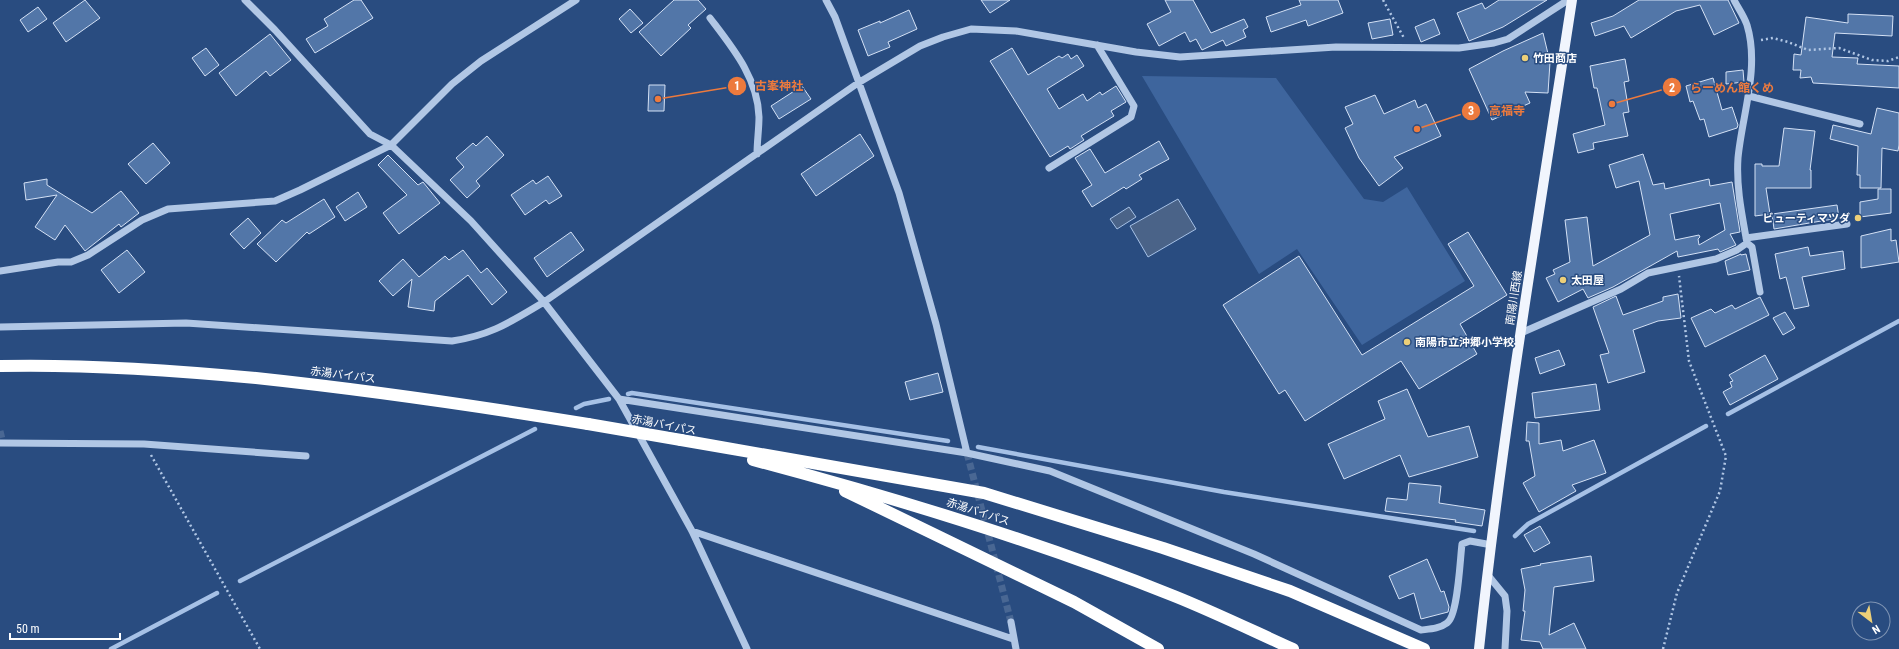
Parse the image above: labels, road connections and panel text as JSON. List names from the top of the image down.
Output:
{
  "streets": {
    "highway": ["赤湯バイパス"],
    "main road": ["南陽川西線"]
  },
  "places": [
    "竹田商店",
    "古峯神社",
    "らーめん館くめ",
    "高福寺",
    "ビューティマツダ",
    "太田屋",
    "南陽市立沖郷小学校"
  ],
  "scale_bar": "50 m",
  "north": "bottom right"
}
